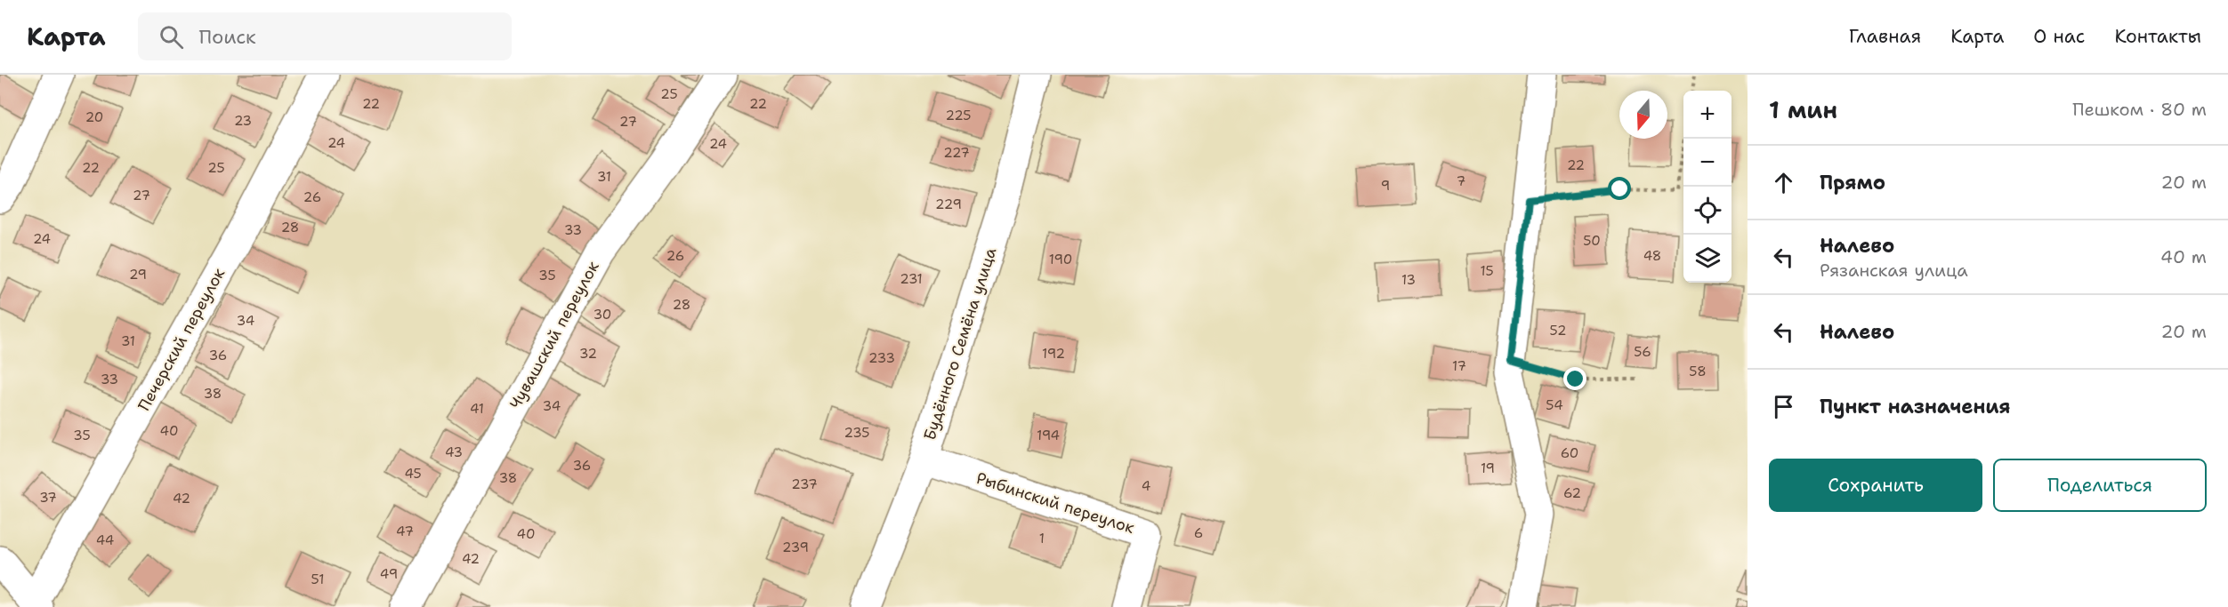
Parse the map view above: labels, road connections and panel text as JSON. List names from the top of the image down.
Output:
{
  "streets": {
    "street": [
      "Чувашский переулок",
      "Печерский переулок",
      "Будённого Семёна улица",
      "Рыбинский переулок"
    ]
  },
  "crossings": [
    ["Будённого Семёна улица", "Рыбинский переулок"]
  ],
  "house_numbers": [
    "25",
    "22",
    "22",
    "225",
    "20",
    "23",
    "27",
    "24",
    "24",
    "227",
    "22",
    "22",
    "25",
    "31",
    "7",
    "9",
    "27",
    "26",
    "229",
    "28",
    "33",
    "24",
    "50",
    "26",
    "48",
    "190",
    "15",
    "29",
    "35",
    "231",
    "13",
    "28",
    "30",
    "34",
    "52",
    "31",
    "56",
    "32",
    "192",
    "36",
    "233",
    "17",
    "58",
    "33",
    "38",
    "54",
    "34",
    "41",
    "40",
    "235",
    "35",
    "194",
    "43",
    "60",
    "36",
    "19",
    "45",
    "38",
    "237",
    "4",
    "62",
    "37",
    "42",
    "47",
    "6",
    "40",
    "1",
    "44",
    "239",
    "42",
    "49",
    "51"
  ],
  "north": "bottom",
  "page": {
    "header": "Карта",
    "search": "Поиск",
    "nav": [
      "Главная",
      "Карта",
      "О нас",
      "Контакты"
    ],
    "heading": ["1 мин", "Пешком · 80 m"],
    "map_buttons": ["+", "−"],
    "list": [
      ["Прямо", "20 m"],
      ["Налево", "Рязанская улица", "40 m"],
      ["Налево", "20 m"],
      "Пункт назначения"
    ],
    "buttons": ["Сохранить", "Поделиться"]
  }
}
